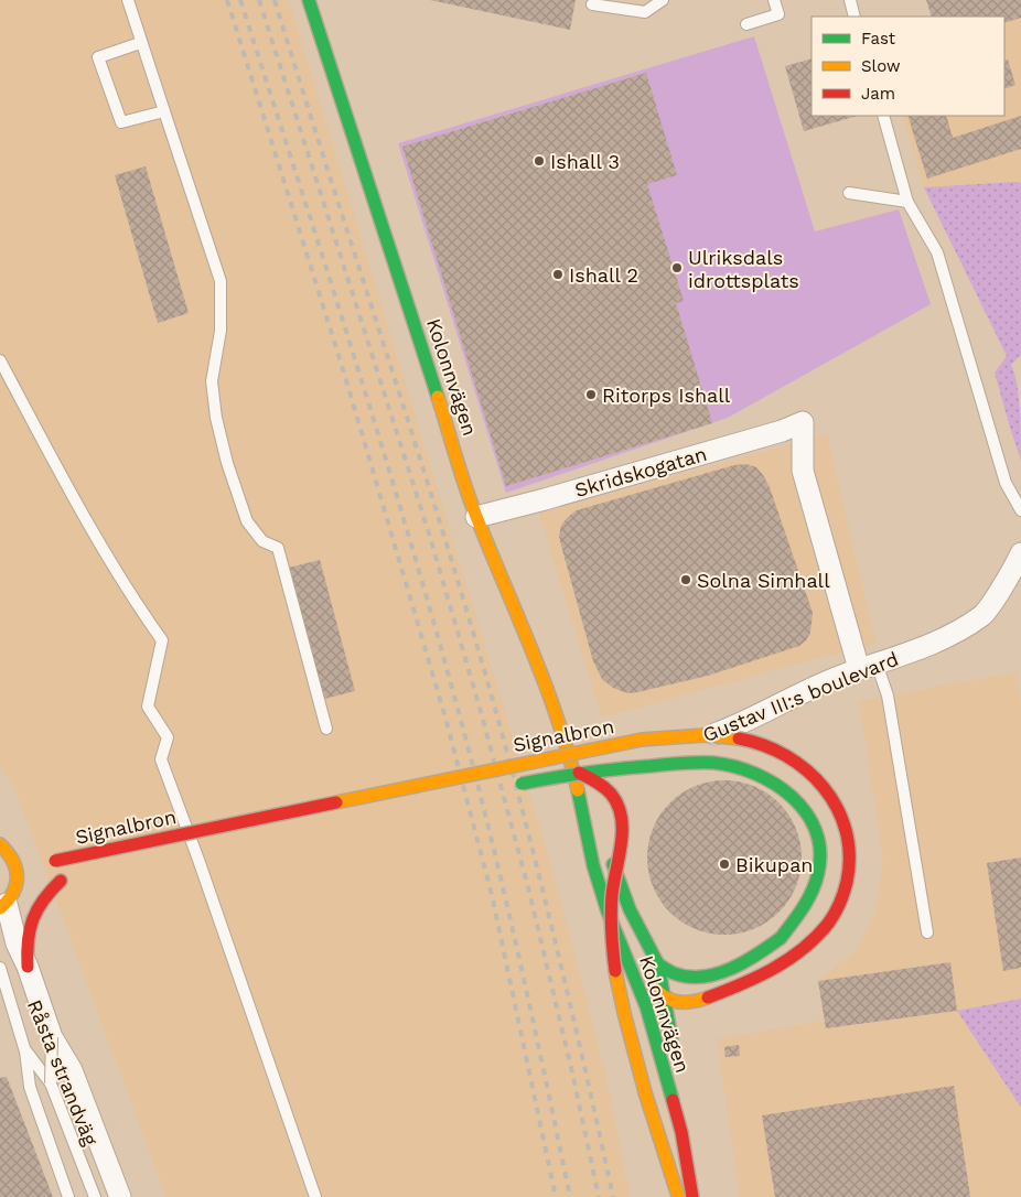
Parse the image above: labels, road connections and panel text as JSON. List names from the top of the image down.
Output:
{
  "streets": {
    "street": [
      "Kolonnvägen",
      "Skridskogatan",
      "Gustav III:s boulevard",
      "Signalbron",
      "Råsta strandväg"
    ]
  },
  "crossings": [
    ["Kolonnvägen", "Skridskogatan"],
    ["Kolonnvägen", "Gustav III:s boulevard"],
    ["Kolonnvägen", "Signalbron"],
    ["Skridskogatan", "Gustav III:s boulevard"],
    ["Gustav III:s boulevard", "Signalbron"]
  ],
  "places": [
    "Ishall 3",
    "Ulriksdals idrottsplats",
    "Ishall 2",
    "Ritorps Ishall",
    "Solna Simhall",
    "Bikupan"
  ],
  "legend": ["Fast", "Slow", "Jam"]
}
